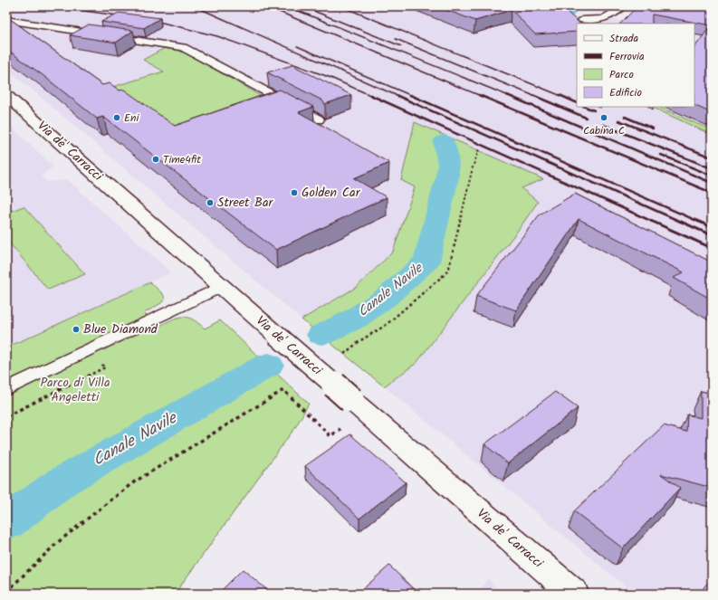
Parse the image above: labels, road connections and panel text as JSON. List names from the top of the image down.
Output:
{
  "streets": {
    "street": ["Via de' Carracci"]
  },
  "water": ["Canale Navile"],
  "parks": ["Parco di Villa Angeletti"],
  "places": [
    "Eni",
    "Cabina C",
    "Time4fit",
    "Golden Car",
    "Street Bar",
    "Blue Diamond"
  ],
  "legend": [
    "Strada",
    "Ferrovia",
    "Parco",
    "Edificio"
  ]
}
